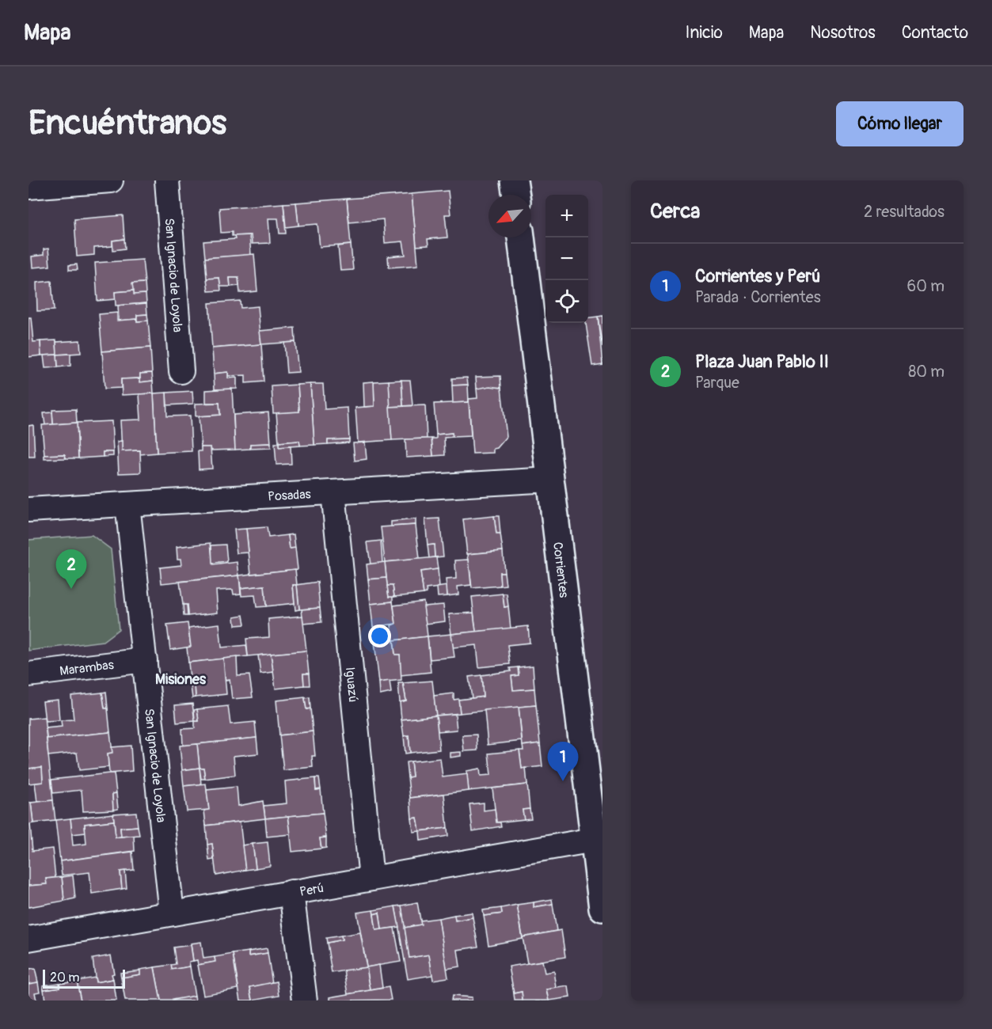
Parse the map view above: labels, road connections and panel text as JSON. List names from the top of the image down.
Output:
{
  "streets": {
    "street": [
      "San Ignacio de Loyola",
      "Posadas",
      "Corrientes",
      "Marambas",
      "Iguazú",
      "Perú"
    ]
  },
  "crossings": [
    ["San Ignacio de Loyola", "Posadas"],
    ["San Ignacio de Loyola", "Marambas"],
    ["San Ignacio de Loyola", "Perú"],
    ["Posadas", "Corrientes"],
    ["Posadas", "Iguazú"],
    ["Corrientes", "Perú"],
    ["Iguazú", "Perú"]
  ],
  "districts": ["Misiones"],
  "scale_bar": "20 m",
  "north": "bottom left",
  "page": {
    "header": "Mapa",
    "nav": [
      "Inicio",
      "Mapa",
      "Nosotros",
      "Contacto"
    ],
    "buttons": "Cómo llegar",
    "title": "Encuéntranos",
    "heading": ["Cerca", "2 resultados"],
    "map_buttons": ["+", "−"],
    "list": [
      {
        "mark": "1",
        "name": "Corrientes y Perú",
        "note": "Parada · Corrientes",
        "value": "60 m"
      },
      {
        "mark": "2",
        "name": "Plaza Juan Pablo II",
        "note": "Parque",
        "value": "80 m"
      }
    ],
    "pins": ["2", "1"],
    "scale": "20 m"
  }
}
